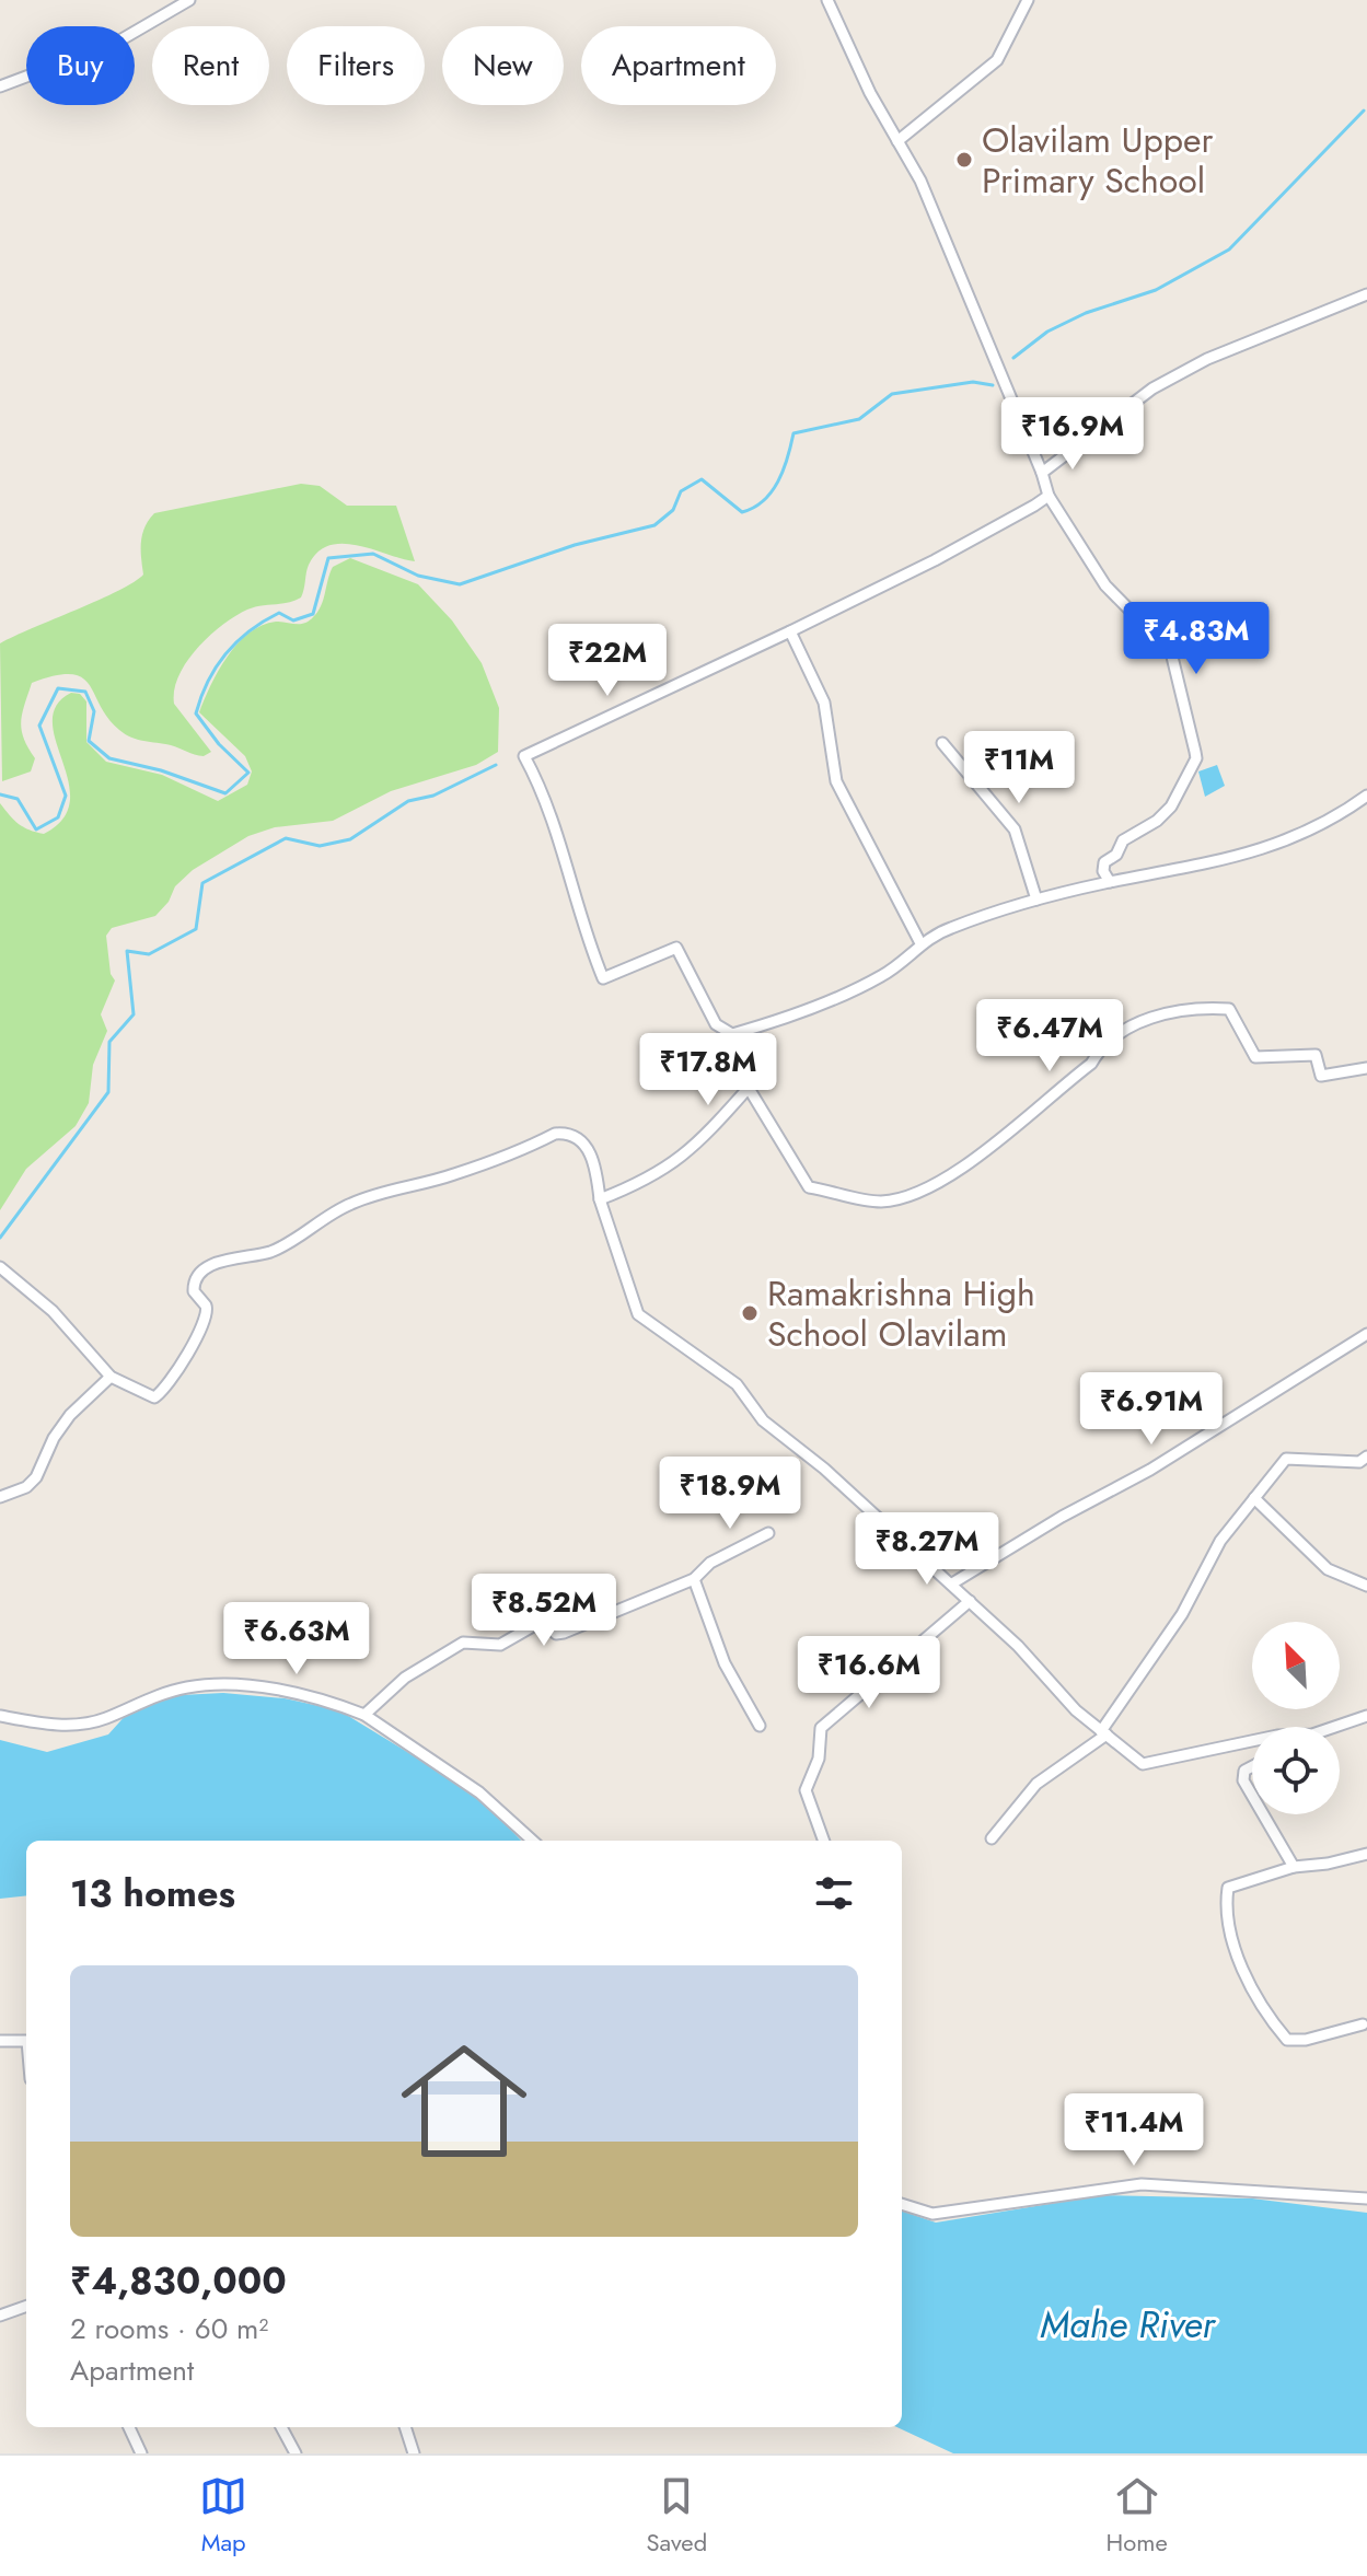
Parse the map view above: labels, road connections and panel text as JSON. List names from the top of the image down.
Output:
{
  "water": ["Mahe River"],
  "places": ["Olavilam Upper Primary School", "Ramakrishna High School Olavilam"],
  "north": "top left",
  "page": {
    "chip": [
      "Buy",
      "Rent",
      "Filters",
      "New",
      "Apartment"
    ],
    "price": [
      "₹16.9M",
      "₹4.83M",
      "₹22M",
      "₹11M",
      "₹6.47M",
      "₹17.8M",
      "₹6.91M",
      "₹18.9M",
      "₹8.27M",
      "₹8.52M",
      "₹6.63M",
      "₹16.6M",
      "₹11.4M"
    ],
    "heading": "13 homes",
    "list": [
      {
        "name": "₹4,830,000",
        "note": "2 rooms · 60 m² · Apartment"
      }
    ],
    "tabs": ["Map", "Saved", "Home"]
  }
}
